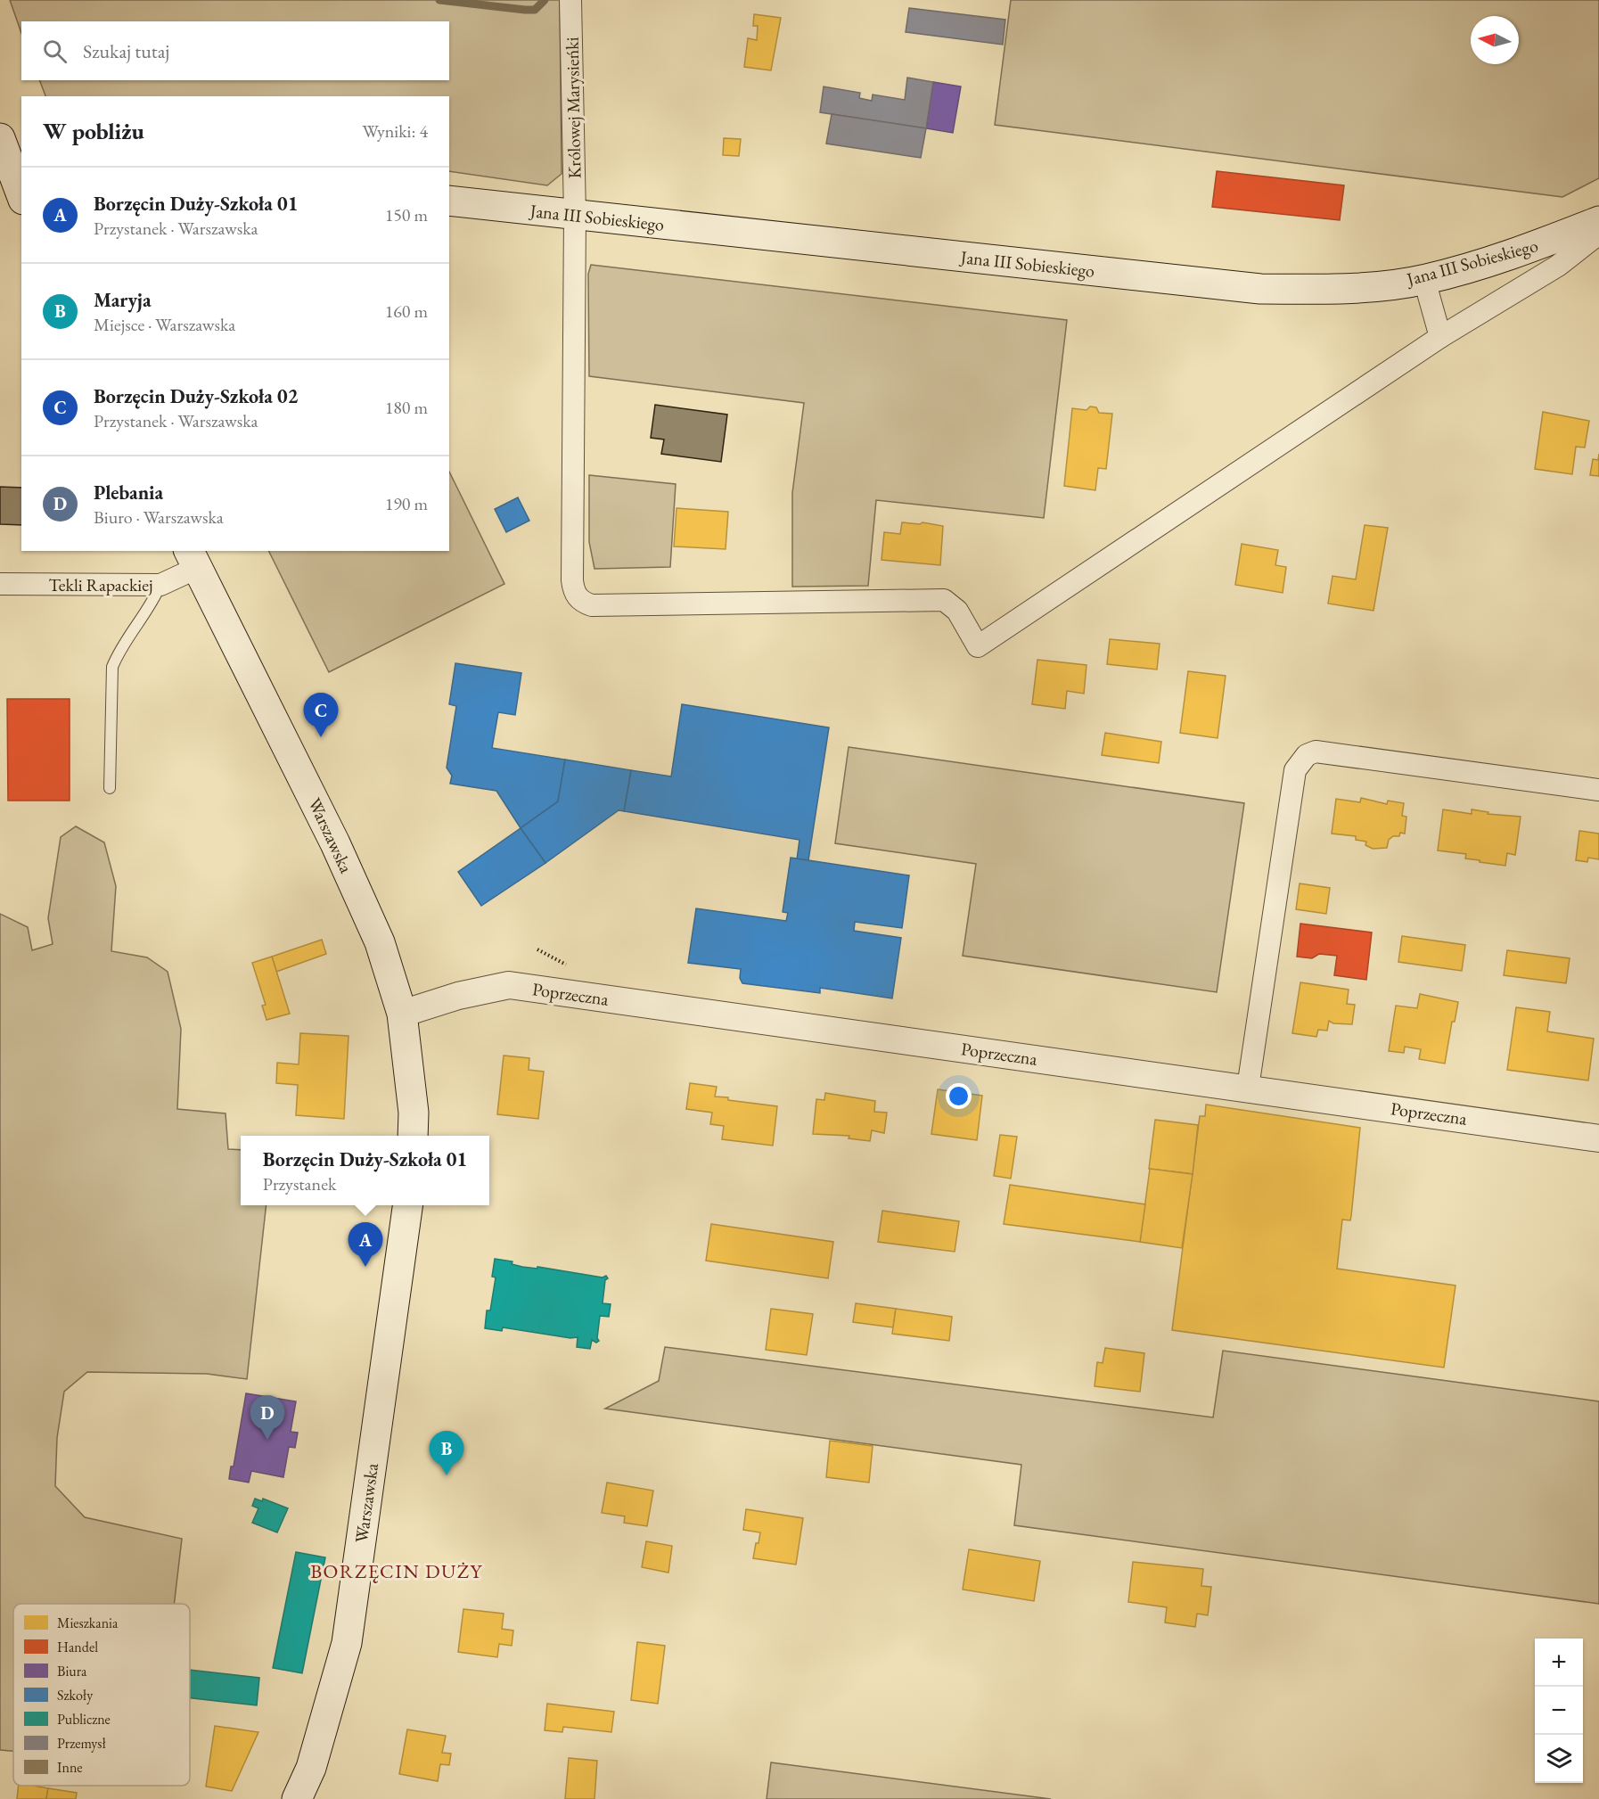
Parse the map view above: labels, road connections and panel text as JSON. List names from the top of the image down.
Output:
{
  "streets": {
    "main road": ["Jana III Sobieskiego", "Warszawska"],
    "street": ["Królowej Marysieńki", "Tekli Rapackiej", "Poprzeczna"]
  },
  "crossings": [
    ["Królowej Marysieńki", "Jana III Sobieskiego"],
    ["Tekli Rapackiej", "Warszawska"],
    ["Warszawska", "Poprzeczna"]
  ],
  "districts": ["BORZĘCIN DUŻY"],
  "legend": [
    "Mieszkania",
    "Handel",
    "Biura",
    "Szkoły",
    "Publiczne",
    "Przemysł",
    "Inne"
  ],
  "north": "left",
  "page": {
    "search": "Szukaj tutaj",
    "heading": ["W pobliżu", "Wyniki: 4"],
    "list": [
      {
        "mark": "A",
        "name": "Borzęcin Duży-Szkoła 01",
        "note": "Przystanek · Warszawska",
        "value": "150 m"
      },
      {
        "mark": "B",
        "name": "Maryja",
        "note": "Miejsce · Warszawska",
        "value": "160 m"
      },
      {
        "mark": "C",
        "name": "Borzęcin Duży-Szkoła 02",
        "note": "Przystanek · Warszawska",
        "value": "180 m"
      },
      {
        "mark": "D",
        "name": "Plebania",
        "note": "Biuro · Warszawska",
        "value": "190 m"
      }
    ],
    "pins": [
      "C",
      "A",
      "D",
      "B"
    ],
    "popup": ["Borzęcin Duży-Szkoła 01", "Przystanek"],
    "map_buttons": ["+", "−"]
  }
}
